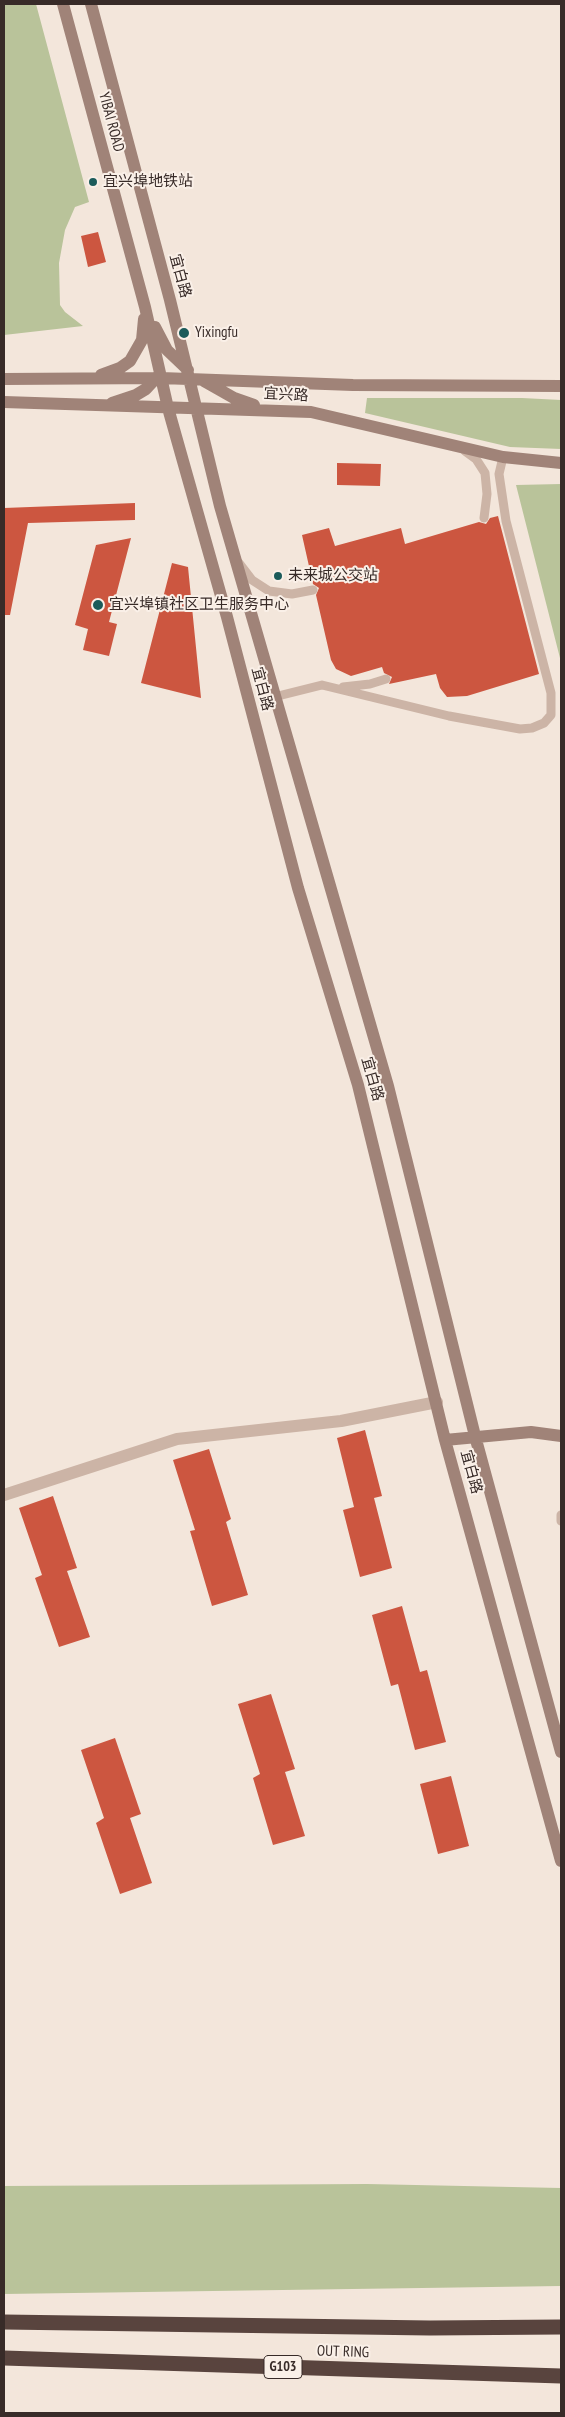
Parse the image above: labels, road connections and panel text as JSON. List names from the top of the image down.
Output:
{
  "streets": {
    "highway": ["OUT RING", "G103"],
    "street": ["YIBAI ROAD", "宜白路", "宜兴路"]
  },
  "crossings": [
    ["YIBAI ROAD", "宜白路"],
    ["宜白路", "宜兴路"]
  ],
  "places": [
    "宜兴埠地铁站",
    "Yixingfu",
    "未来城公交站",
    "宜兴埠镇社区卫生服务中心"
  ]
}
